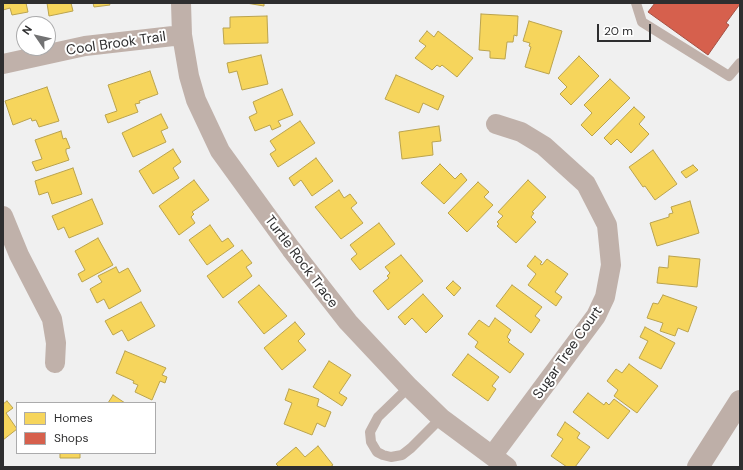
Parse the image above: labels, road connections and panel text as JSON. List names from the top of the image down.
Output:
{
  "streets": {
    "street": ["Cool Brook Trail", "Turtle Rock Trace", "Sugar Tree Court"]
  },
  "crossings": [
    ["Cool Brook Trail", "Turtle Rock Trace"],
    ["Turtle Rock Trace", "Sugar Tree Court"]
  ],
  "legend": ["Homes", "Shops"],
  "scale_bar": "20 m",
  "north": "top left"
}
